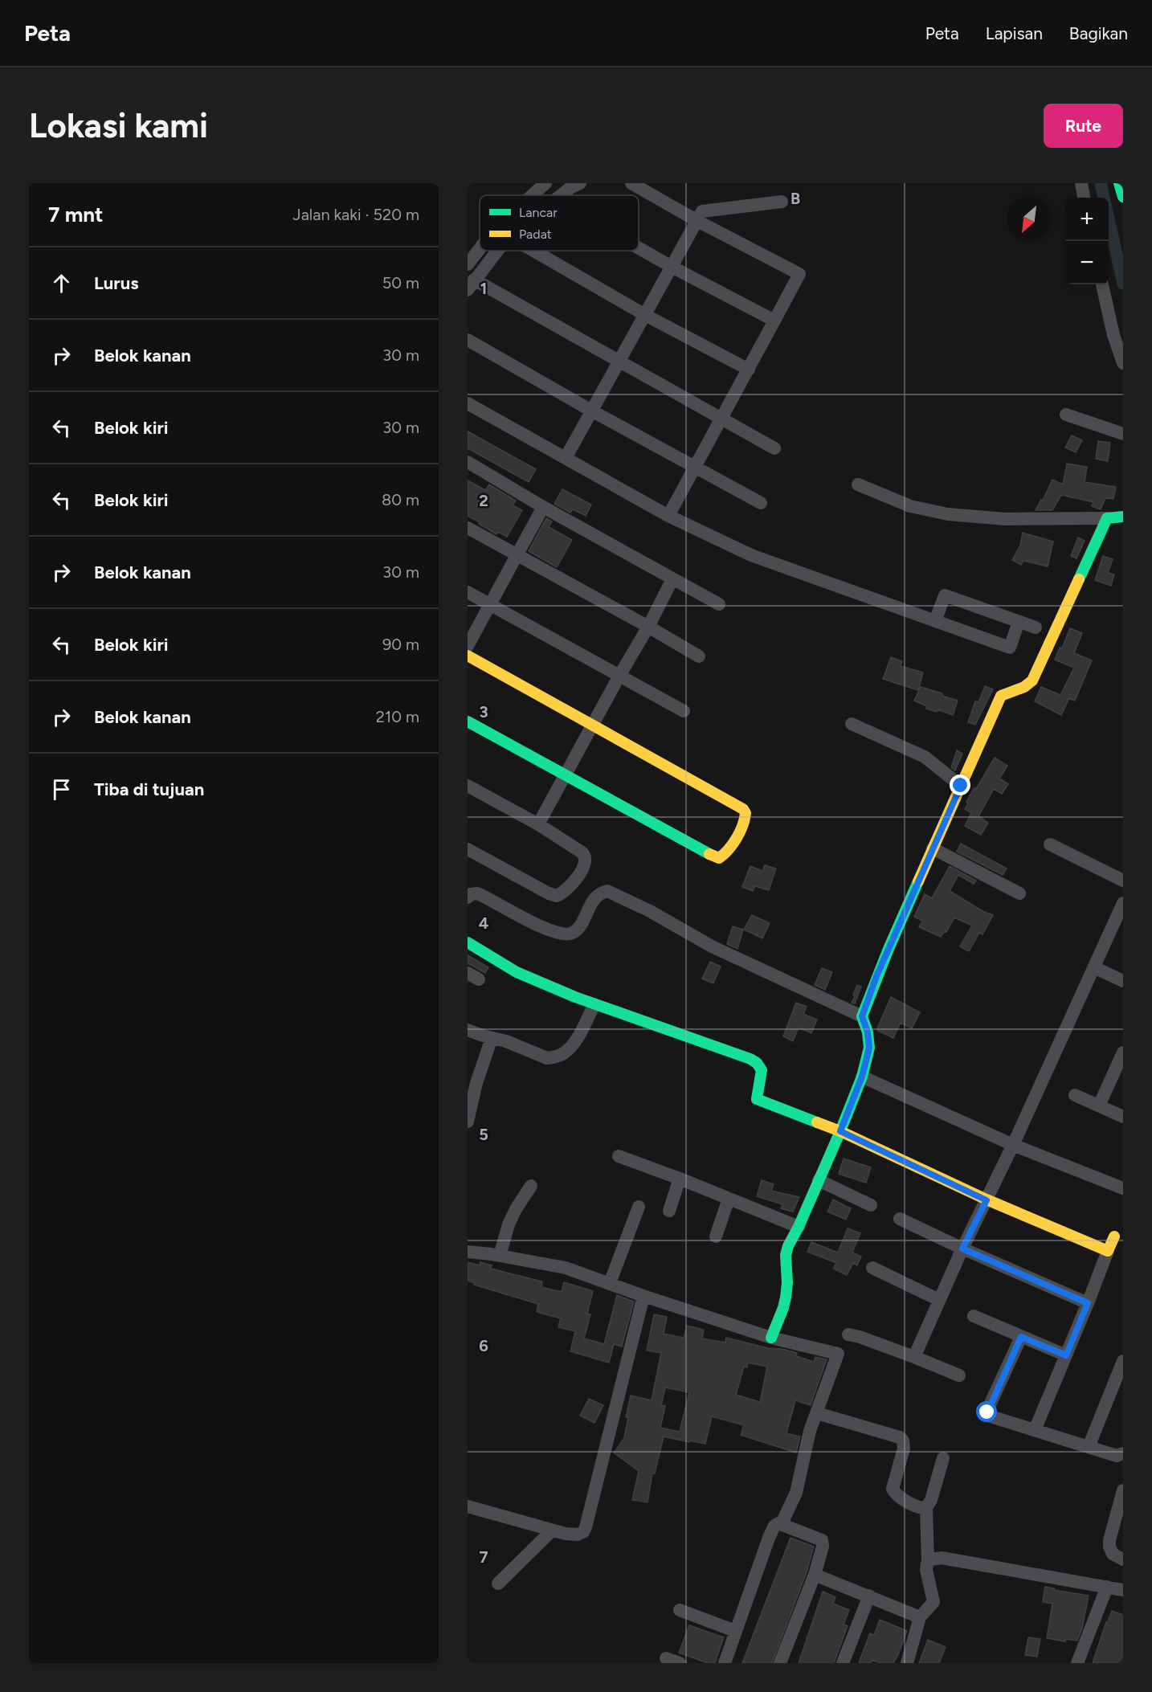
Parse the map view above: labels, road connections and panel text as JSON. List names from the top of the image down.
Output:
{
  "legend": ["Lancar", "Padat"],
  "north": "bottom left",
  "page": {
    "header": "Peta",
    "nav": ["Peta", "Lapisan", "Bagikan"],
    "buttons": "Rute",
    "title": "Lokasi kami",
    "heading": ["7 mnt", "Jalan kaki · 520 m"],
    "map_buttons": ["+", "−"],
    "list": [
      ["Lurus", "50 m"],
      ["Belok kanan", "30 m"],
      ["Belok kiri", "30 m"],
      ["Belok kiri", "80 m"],
      ["Belok kanan", "30 m"],
      ["Belok kiri", "90 m"],
      ["Belok kanan", "210 m"],
      "Tiba di tujuan"
    ]
  },
  "grid": {
    "columns": ["B"],
    "rows": [
      "1",
      "2",
      "3",
      "4",
      "5",
      "6",
      "7"
    ]
  }
}
